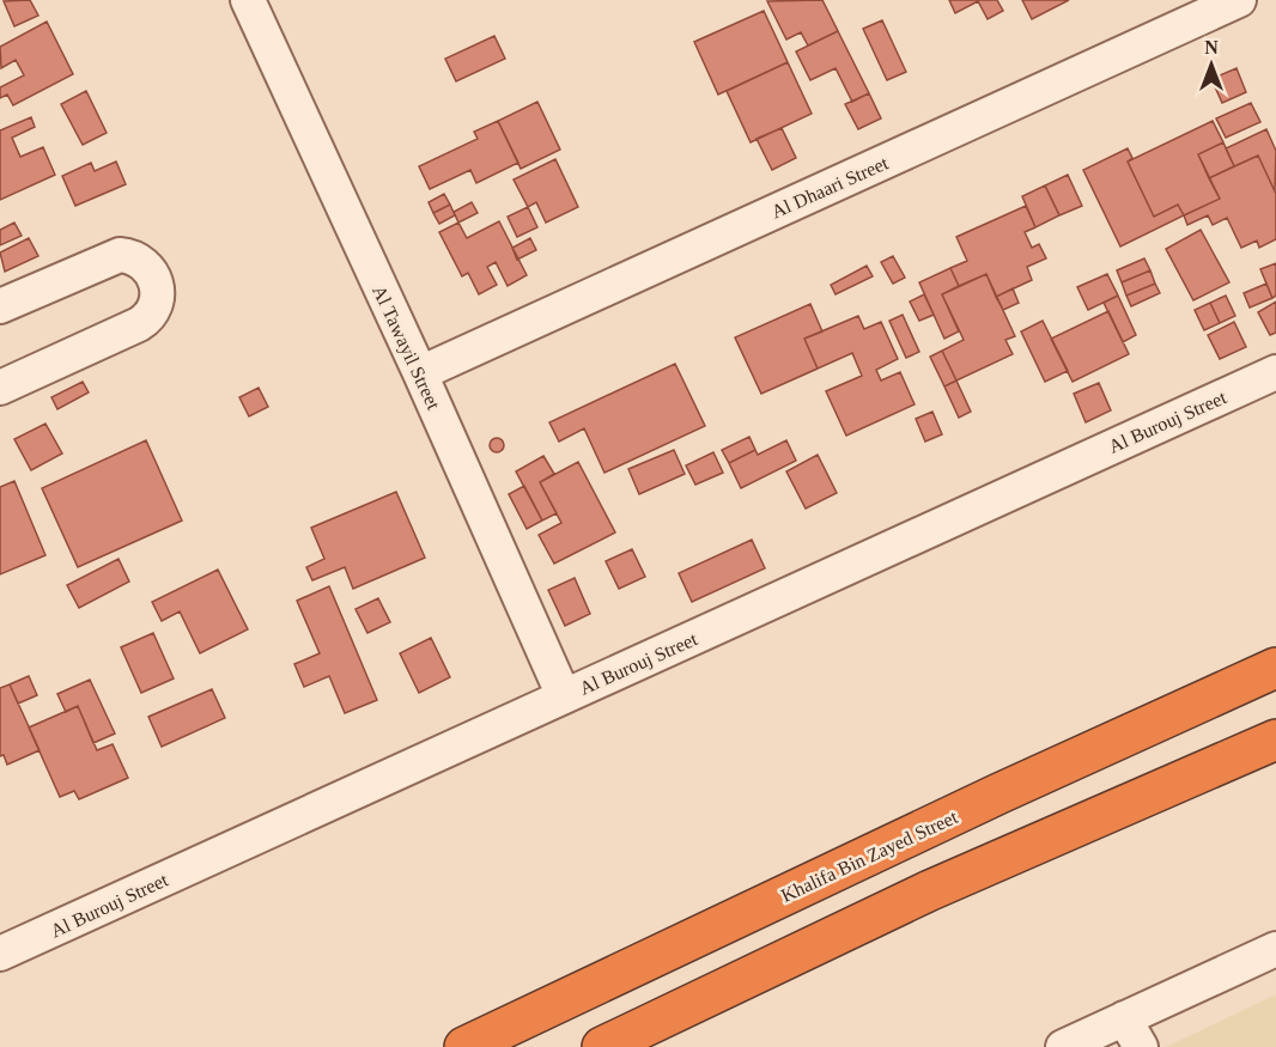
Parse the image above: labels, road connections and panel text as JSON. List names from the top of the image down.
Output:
{
  "streets": {
    "highway": ["Khalifa Bin Zayed Street"],
    "street": ["Al Dhaari Street", "Al Tawayil Street", "Al Burouj Street"]
  },
  "crossings": [
    ["Al Dhaari Street", "Al Tawayil Street"],
    ["Al Tawayil Street", "Al Burouj Street"]
  ],
  "north": "top"
}
